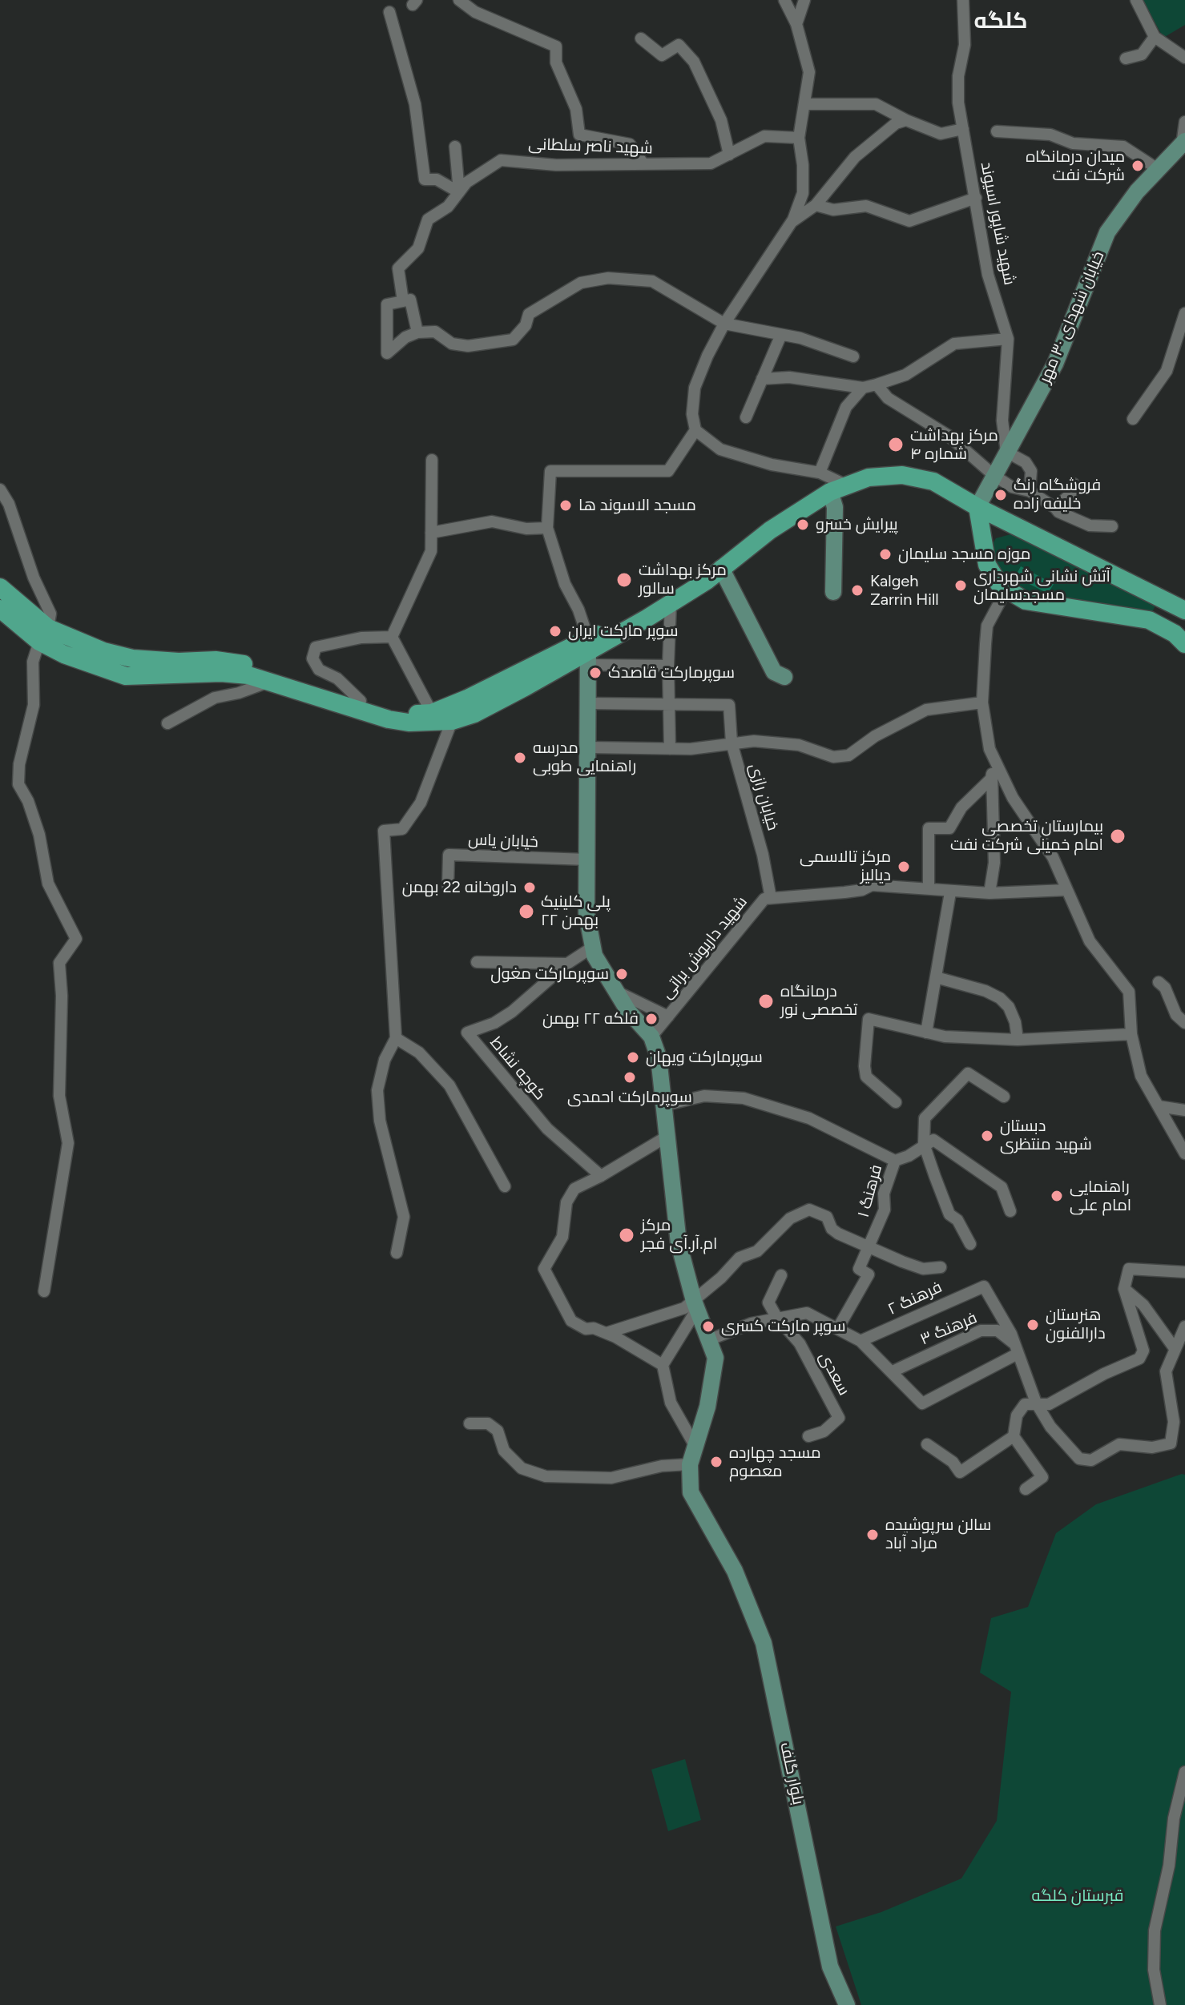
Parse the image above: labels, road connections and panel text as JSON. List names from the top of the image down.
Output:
{
  "streets": {
    "street": [
      "شهید ناصر سلطانی",
      "شهید شاپور اسیوند",
      "خیابان شهدای ۳۰ مهر",
      "خیابان رازی",
      "خیابان یاس",
      "شهید داریوش براتی",
      "کوچه نشاط",
      "فرهنگ ۱",
      "فرهنگ ۲",
      "فرهنگ ۳",
      "سعدی",
      "بلوار گلف"
    ]
  },
  "crossings": [
    ["شهید شاپور اسیوند", "خیابان شهدای ۳۰ مهر"],
    ["خیابان رازی", "شهید داریوش براتی"],
    ["فرهنگ ۲", "فرهنگ ۳"]
  ],
  "districts": ["کلگه"],
  "parks": ["قبرستان کلگه"],
  "places": [
    "میدان درمانگاه شرکت نفت",
    "مرکز بهداشت شماره ۴",
    "فروشگاه رنگ خلیفه زاده",
    "مسجد الاسوند ها",
    "پیرایش خسرو",
    "موزه مسجد سلیمان",
    "مرکز بهداشت سالور",
    "آتش نشانی شهرداری مسجدسلیمان",
    "Kalgeh Zarrin Hill",
    "سوپر مارکت ایران",
    "سوپرمارکت قاصدک",
    "مدرسه راهنمایی طوبی",
    "بیمارستان تخصصی امام خمینی شرکت نفت",
    "مرکز تالاسمی دیالیز",
    "داروخانه 22 بهمن",
    "پلی کلینیک ۲۲ بهمن",
    "سوپرمارکت مغول",
    "درمانگاه تخصصی نور",
    "فلکه ۲۲ بهمن",
    "سوپرمارکت ویهان",
    "سوپرمارکت احمدی",
    "دبستان شهید منتظری",
    "راهنمایی امام علی",
    "مرکز ام.آر.آی فجر",
    "هنرستان دارالفنون",
    "سوپر مارکت کسری",
    "مسجد چهارده معصوم",
    "سالن سرپوشیده مراد آباد"
  ]
}
